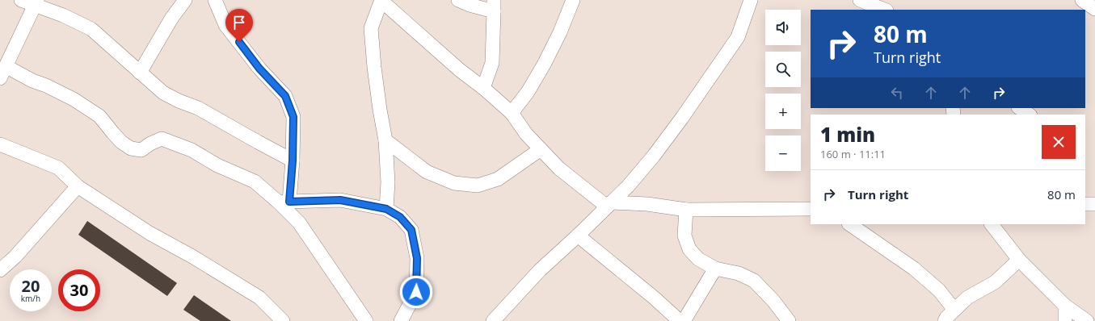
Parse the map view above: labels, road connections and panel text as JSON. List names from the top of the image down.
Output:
{
  "page": {
    "map_buttons": ["+", "−"],
    "turn": ["80 m", "Turn right"],
    "heading": ["1 min", "160 m · 11:11"],
    "list": [
      {
        "name": "Turn right",
        "value": "80 m"
      }
    ],
    "speed": "20 km/h",
    "limit": "30"
  }
}
